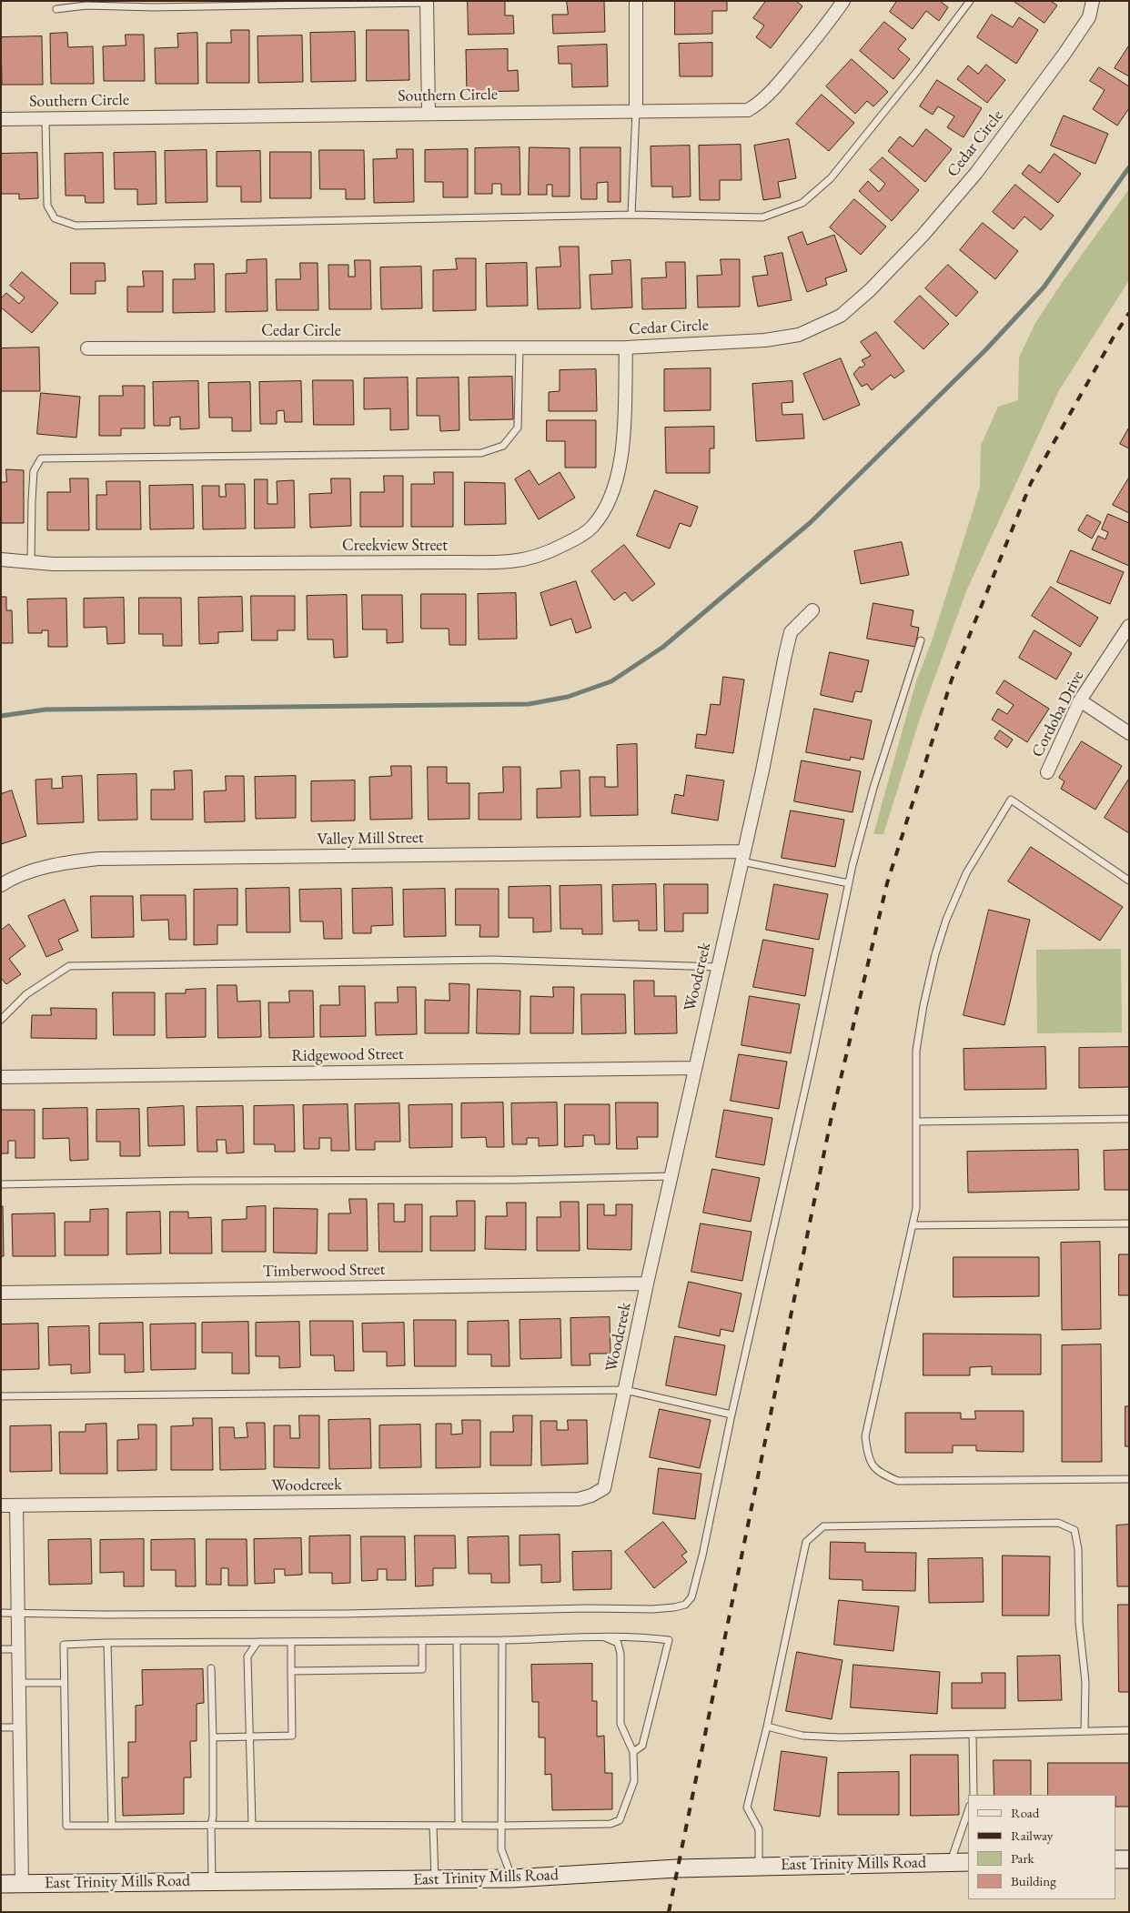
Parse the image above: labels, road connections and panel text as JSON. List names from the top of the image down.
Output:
{
  "streets": {
    "main road": ["East Trinity Mills Road"],
    "street": [
      "Southern Circle",
      "Cedar Circle",
      "Creekview Street",
      "Cordoba Drive",
      "Valley Mill Street",
      "Woodcreek",
      "Ridgewood Street",
      "Timberwood Street"
    ]
  },
  "crossings": [
    ["Cedar Circle", "Creekview Street"],
    ["Valley Mill Street", "Woodcreek"],
    ["Woodcreek", "Ridgewood Street"],
    ["Woodcreek", "Timberwood Street"]
  ],
  "legend": [
    "Road",
    "Railway",
    "Park",
    "Building"
  ]
}
